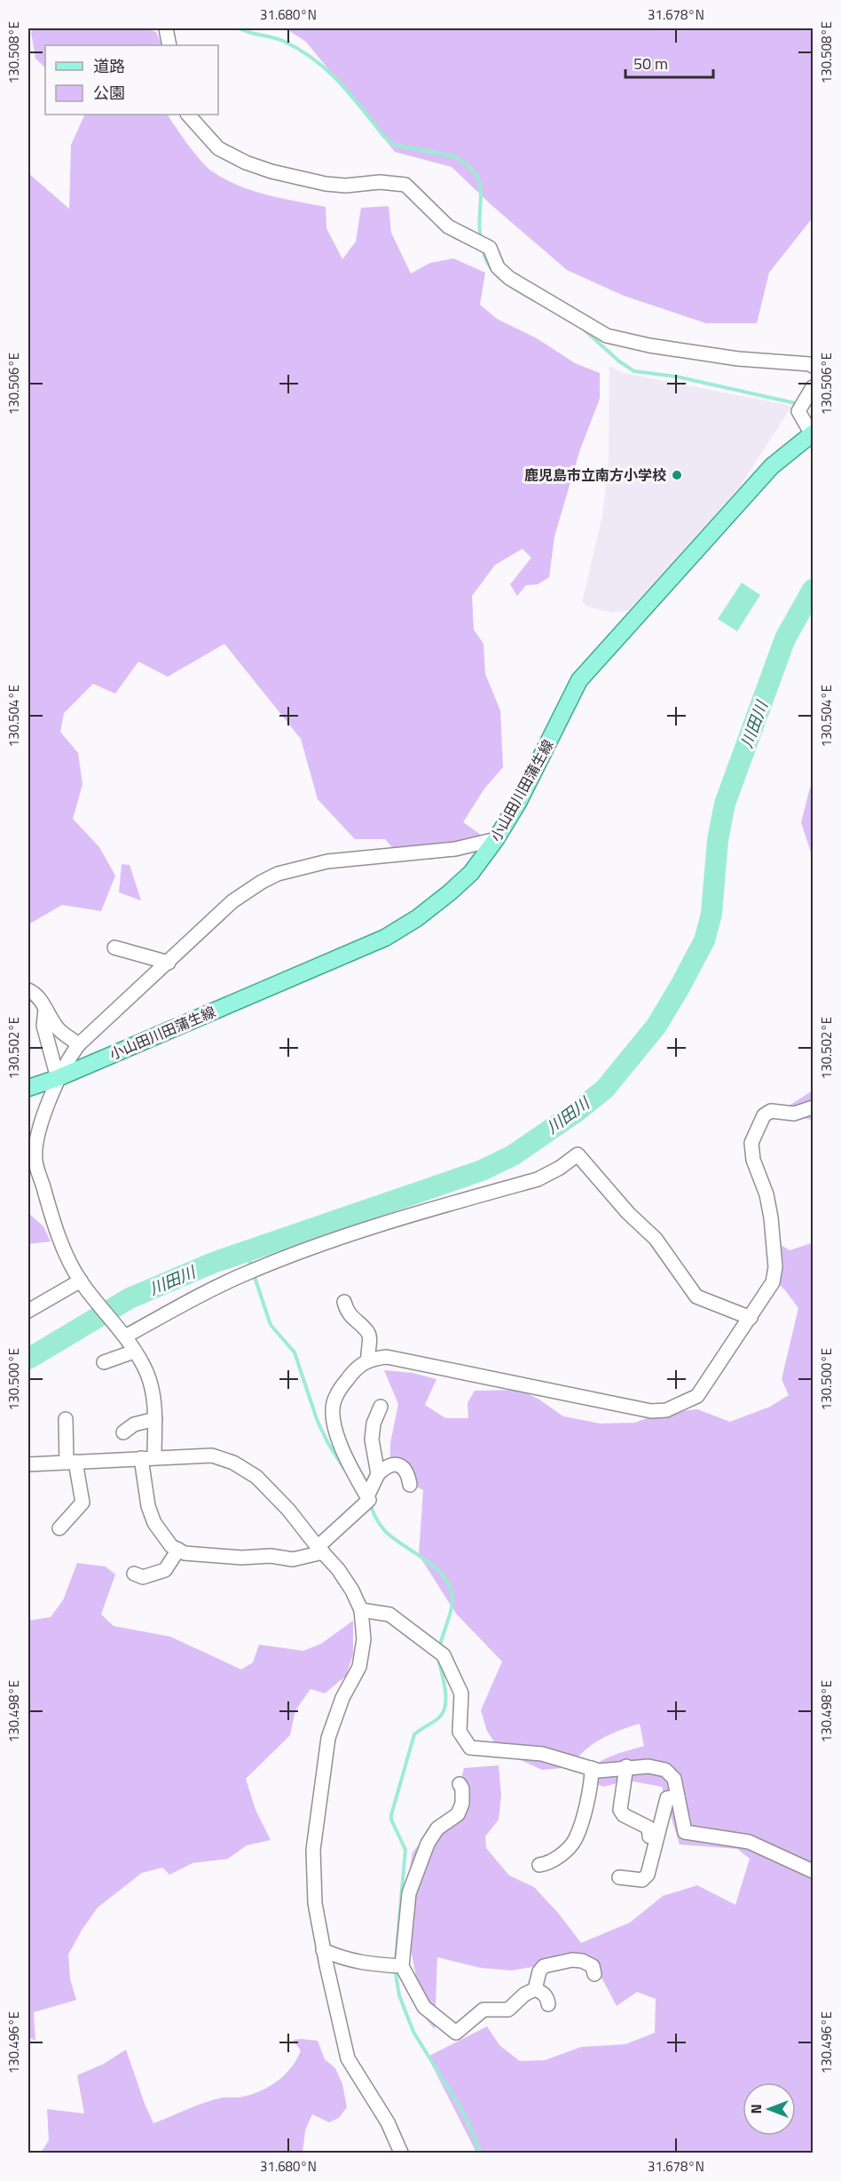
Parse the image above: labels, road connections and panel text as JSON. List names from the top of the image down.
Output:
{
  "streets": {
    "main road": ["小山田川田蒲生線"]
  },
  "water": ["川田川"],
  "places": ["鹿児島市立南方小学校"],
  "legend": ["道路", "公園"],
  "scale_bar": "50 m",
  "north": "left",
  "coordinates": [
    "31.680°N",
    "31.678°N",
    "130.508°E",
    "130.506°E",
    "130.504°E",
    "130.502°E",
    "130.500°E",
    "130.498°E",
    "130.496°E"
  ]
}
